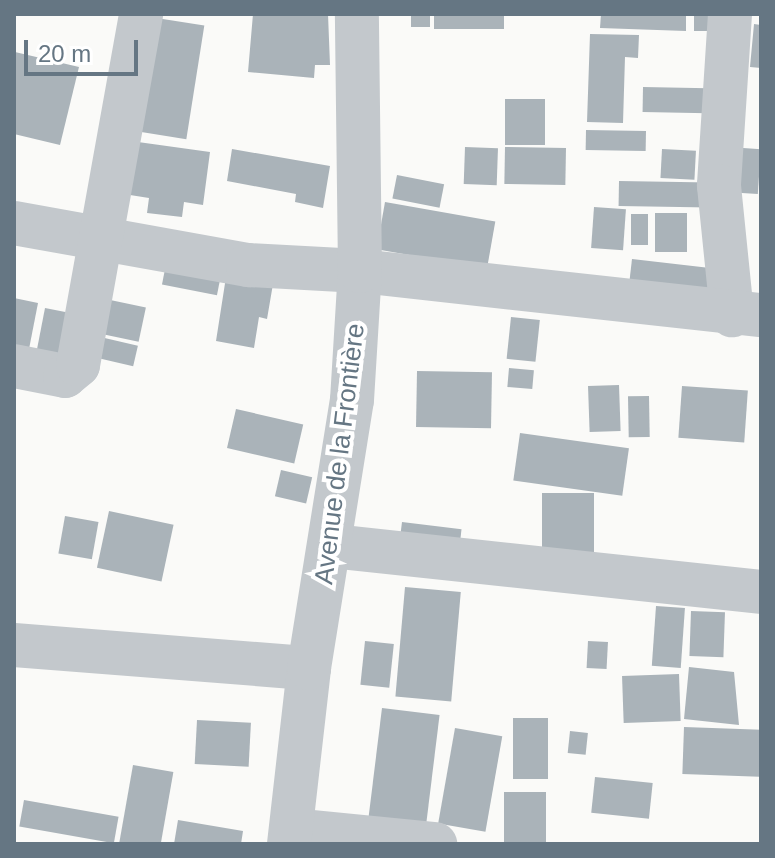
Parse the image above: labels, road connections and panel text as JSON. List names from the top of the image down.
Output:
{
  "streets": {
    "street": ["Avenue de la Frontière"]
  },
  "scale_bar": "20 m"
}
